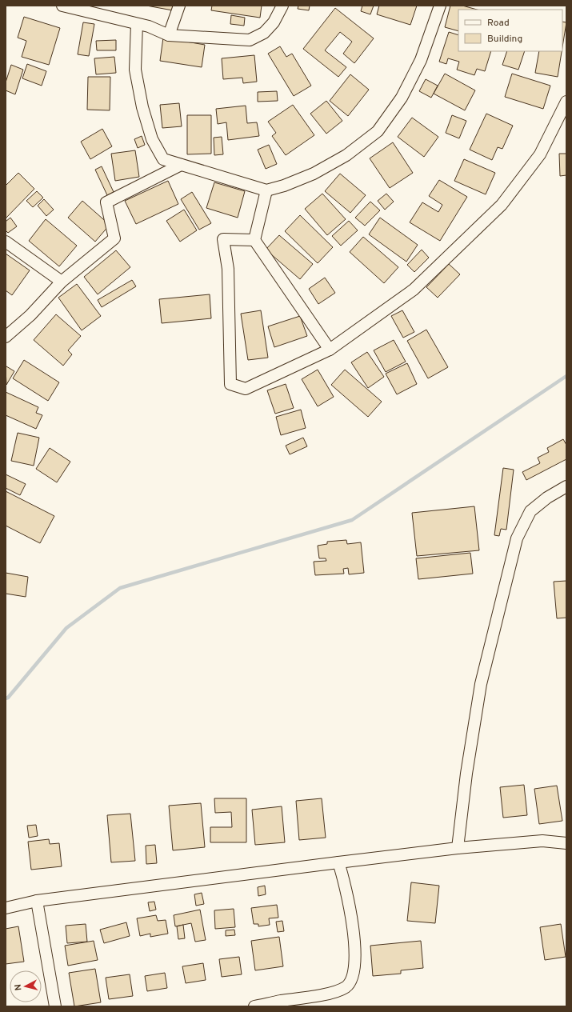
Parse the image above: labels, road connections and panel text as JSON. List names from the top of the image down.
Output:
{
  "legend": ["Road", "Building"],
  "north": "left"
}
